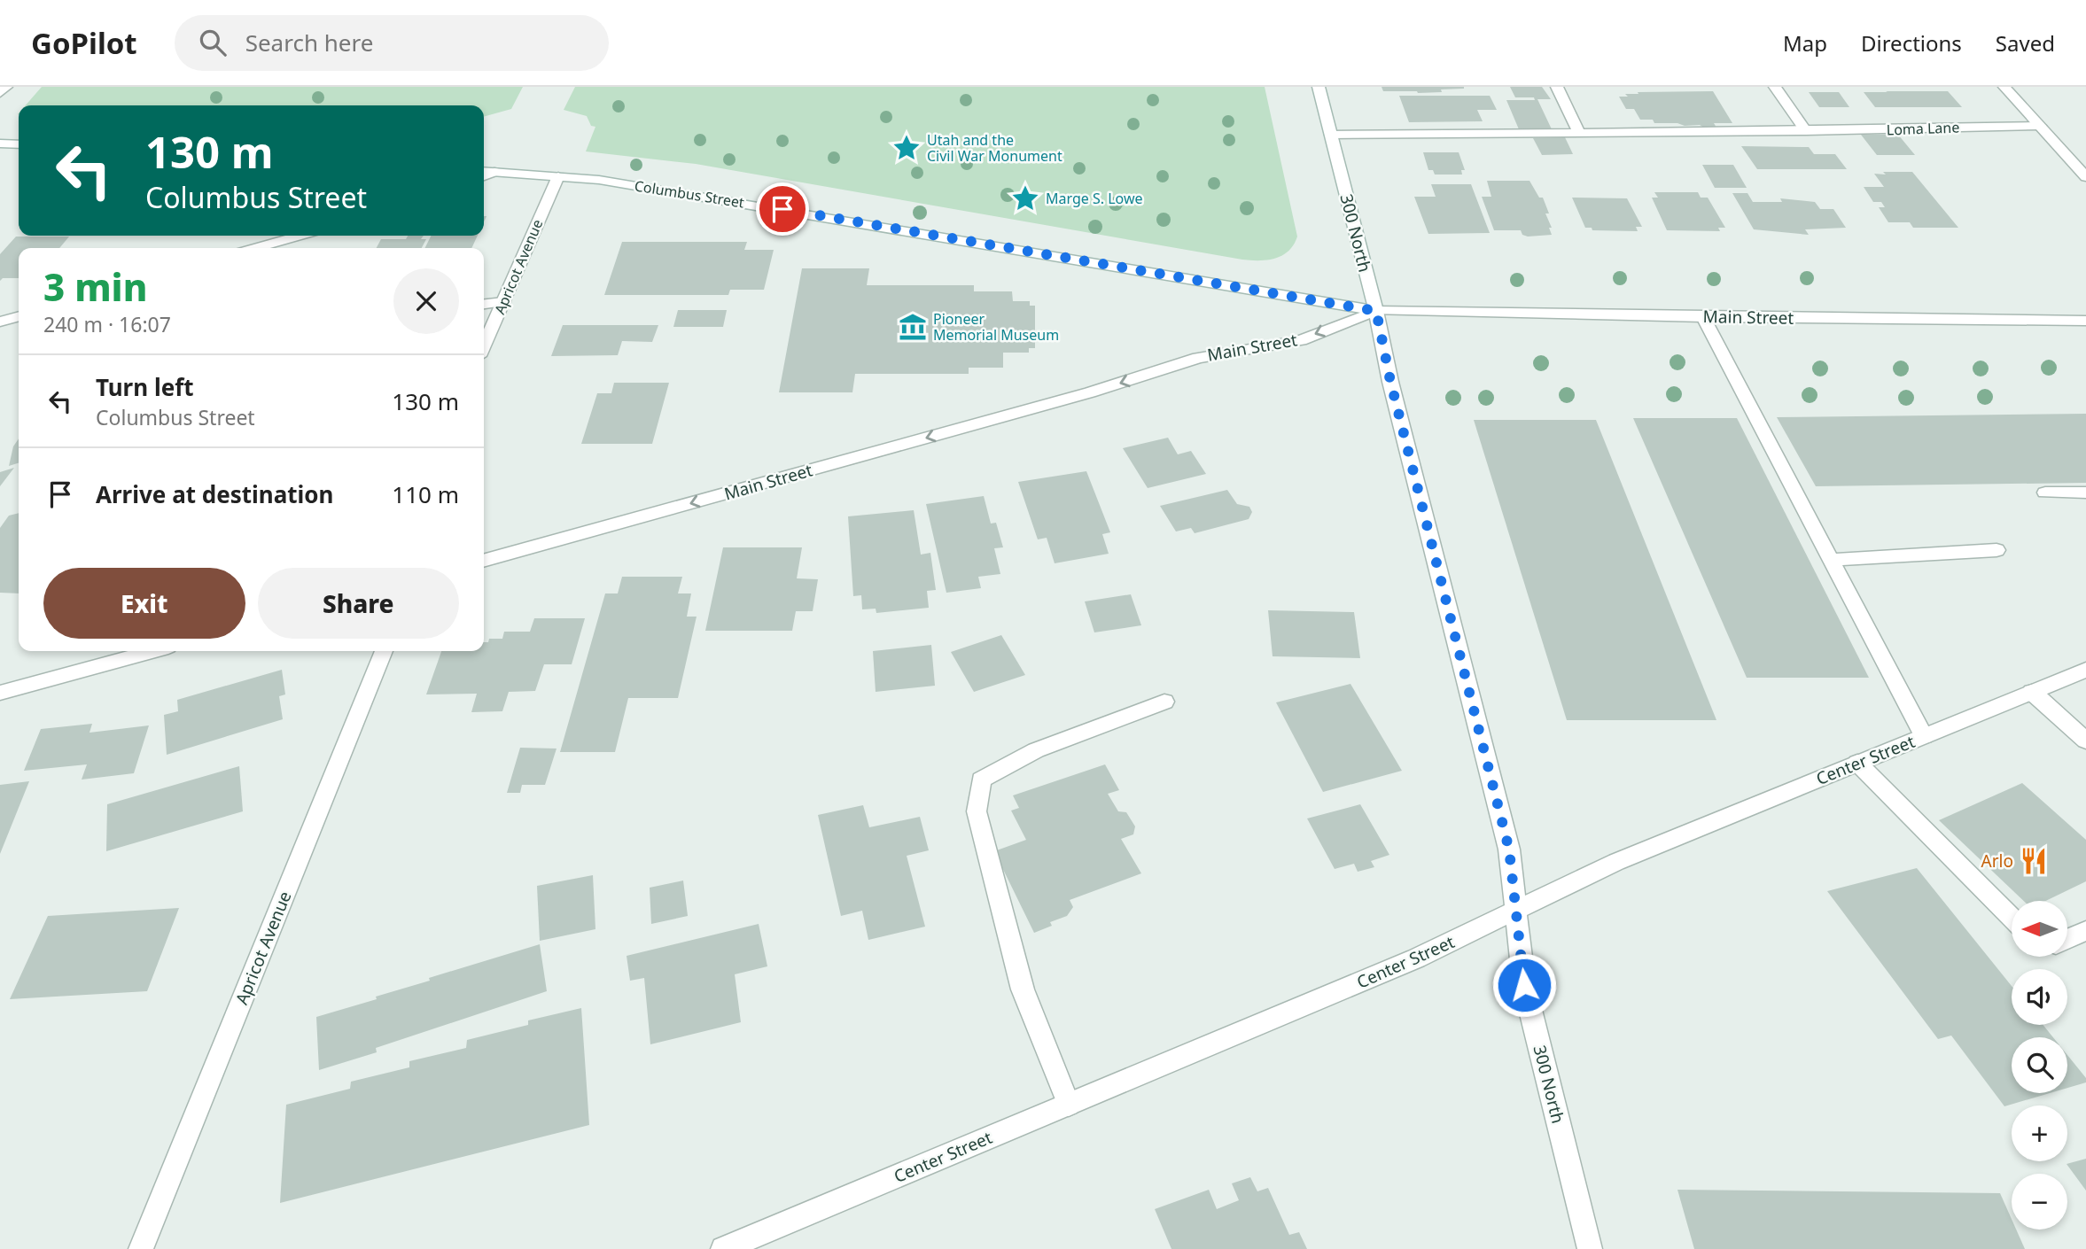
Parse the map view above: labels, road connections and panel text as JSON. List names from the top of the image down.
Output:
{
  "streets": {
    "street": [
      "Loma Lane",
      "Columbus Street",
      "300 North",
      "Apricot Avenue",
      "Main Street",
      "Center Street"
    ]
  },
  "crossings": [
    ["Loma Lane", "300 North"],
    ["Columbus Street", "300 North"],
    ["Columbus Street", "Apricot Avenue"],
    ["Columbus Street", "Main Street"],
    ["300 North", "Main Street"],
    ["300 North", "Center Street"]
  ],
  "one_way": ["Main Street"],
  "places": {
    "place": ["Utah and the Civil War Monument", "Marge S. Lowe"],
    "museum": ["Pioneer Memorial Museum"],
    "restaurant": ["Arlo"]
  },
  "north": "left",
  "page": {
    "header": "GoPilot",
    "search": "Search here",
    "nav": ["Map", "Directions", "Saved"],
    "turn": ["130 m", "Columbus Street"],
    "heading": ["3 min", "240 m · 16:07"],
    "list": [
      {
        "name": "Turn left",
        "note": "Columbus Street",
        "value": "130 m"
      },
      {
        "name": "Arrive at destination",
        "value": "110 m"
      }
    ],
    "buttons": ["Exit", "Share"],
    "map_buttons": ["+", "−"]
  }
}
